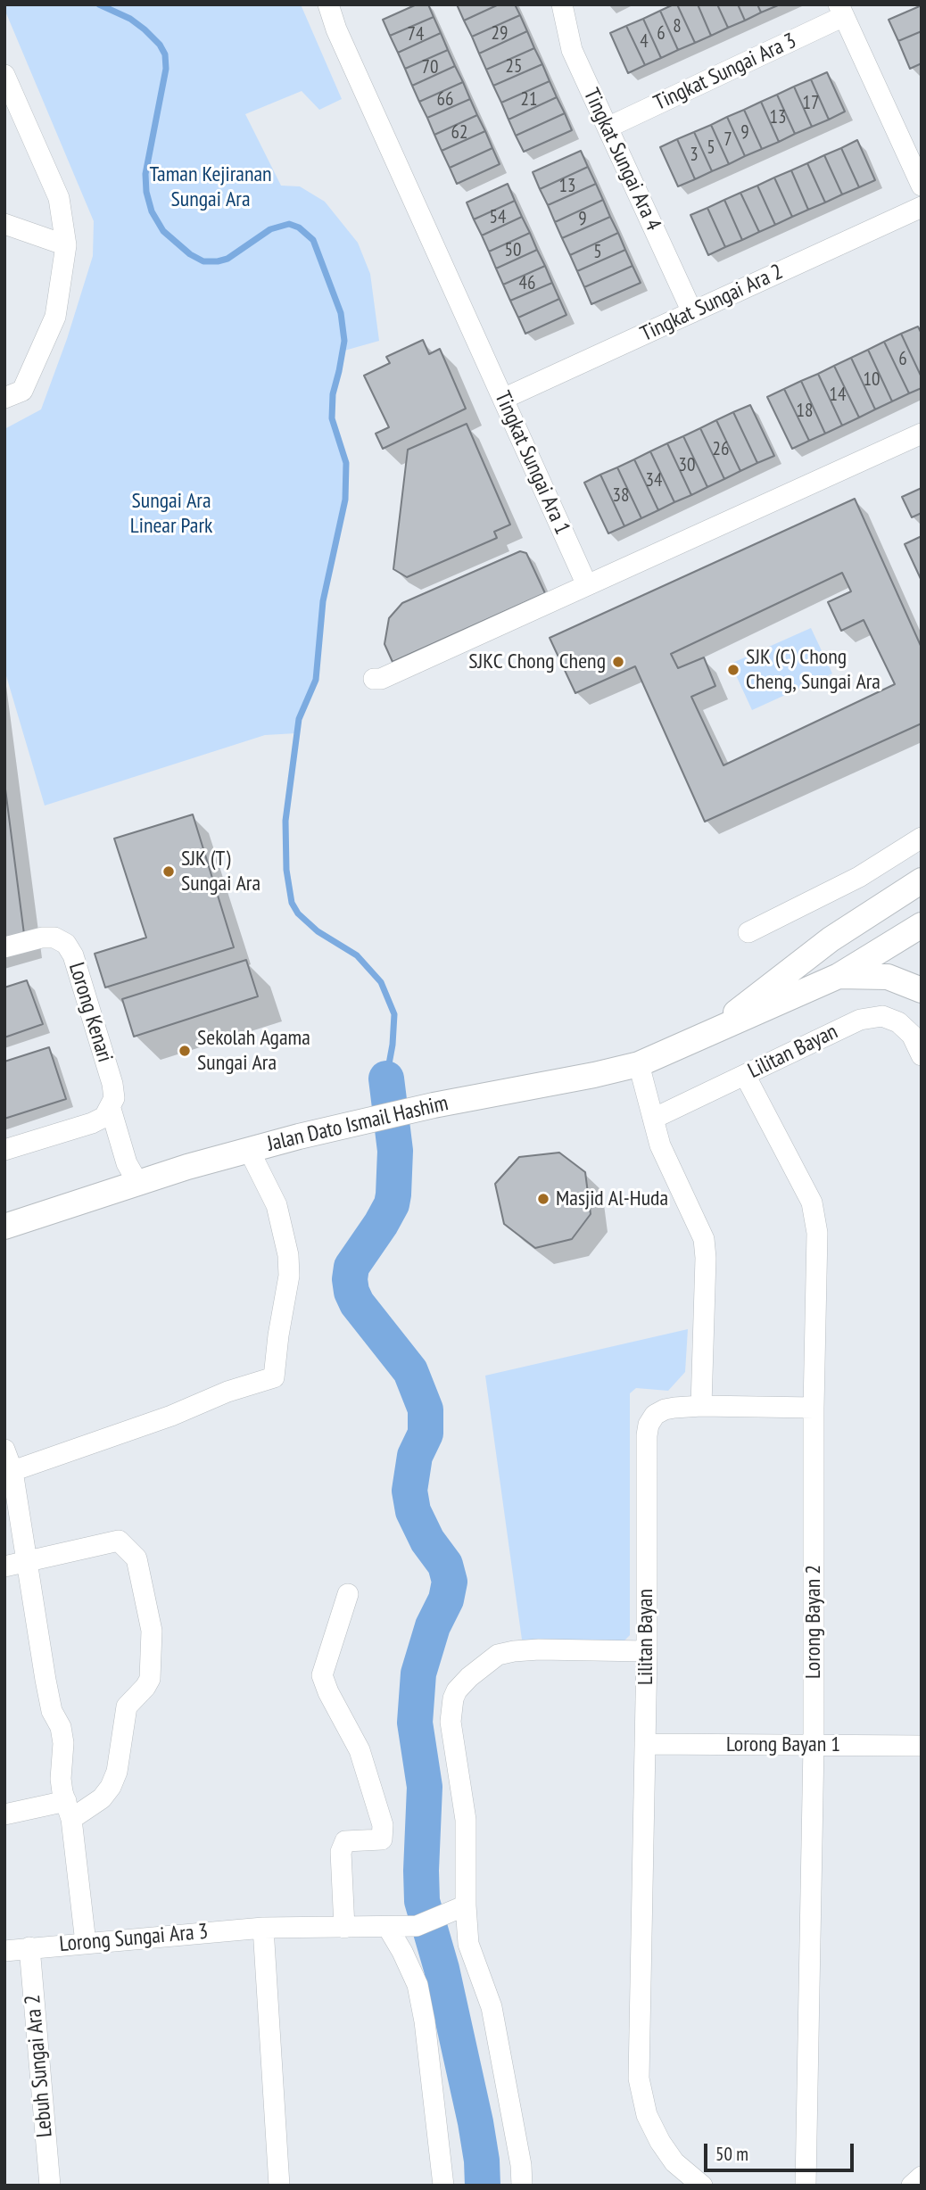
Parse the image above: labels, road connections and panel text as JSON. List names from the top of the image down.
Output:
{
  "streets": {
    "main road": ["Jalan Dato Ismail Hashim"],
    "street": [
      "Tingkat Sungai Ara 3",
      "Tingkat Sungai Ara 4",
      "Tingkat Sungai Ara 2",
      "Tingkat Sungai Ara 1",
      "Lorong Kenari",
      "Lilitan Bayan",
      "Lorong Bayan 2",
      "Lorong Bayan 1",
      "Lorong Sungai Ara 3",
      "Lebuh Sungai Ara 2"
    ]
  },
  "crossings": [
    ["Tingkat Sungai Ara 3", "Tingkat Sungai Ara 4"],
    ["Tingkat Sungai Ara 4", "Tingkat Sungai Ara 2"],
    ["Tingkat Sungai Ara 2", "Tingkat Sungai Ara 1"],
    ["Lorong Kenari", "Jalan Dato Ismail Hashim"],
    ["Lilitan Bayan", "Lorong Bayan 2"],
    ["Lilitan Bayan", "Lorong Bayan 1"],
    ["Lorong Bayan 2", "Lorong Bayan 1"],
    ["Lorong Sungai Ara 3", "Lebuh Sungai Ara 2"]
  ],
  "parks": ["Taman Kejiranan Sungai Ara", "Sungai Ara Linear Park"],
  "places": [
    "SJKC Chong Cheng",
    "SJK (C) Chong Cheng, Sungai Ara",
    "SJK (T) Sungai Ara",
    "Sekolah Agama Sungai Ara",
    "Masjid Al-Huda"
  ],
  "house_numbers": [
    "8",
    "29",
    "6",
    "74",
    "4",
    "25",
    "70",
    "66",
    "21",
    "17",
    "13",
    "62",
    "9",
    "7",
    "5",
    "3",
    "13",
    "54",
    "9",
    "50",
    "5",
    "46",
    "6",
    "10",
    "14",
    "18",
    "26",
    "30",
    "34",
    "38"
  ],
  "scale_bar": "50 m"
}
